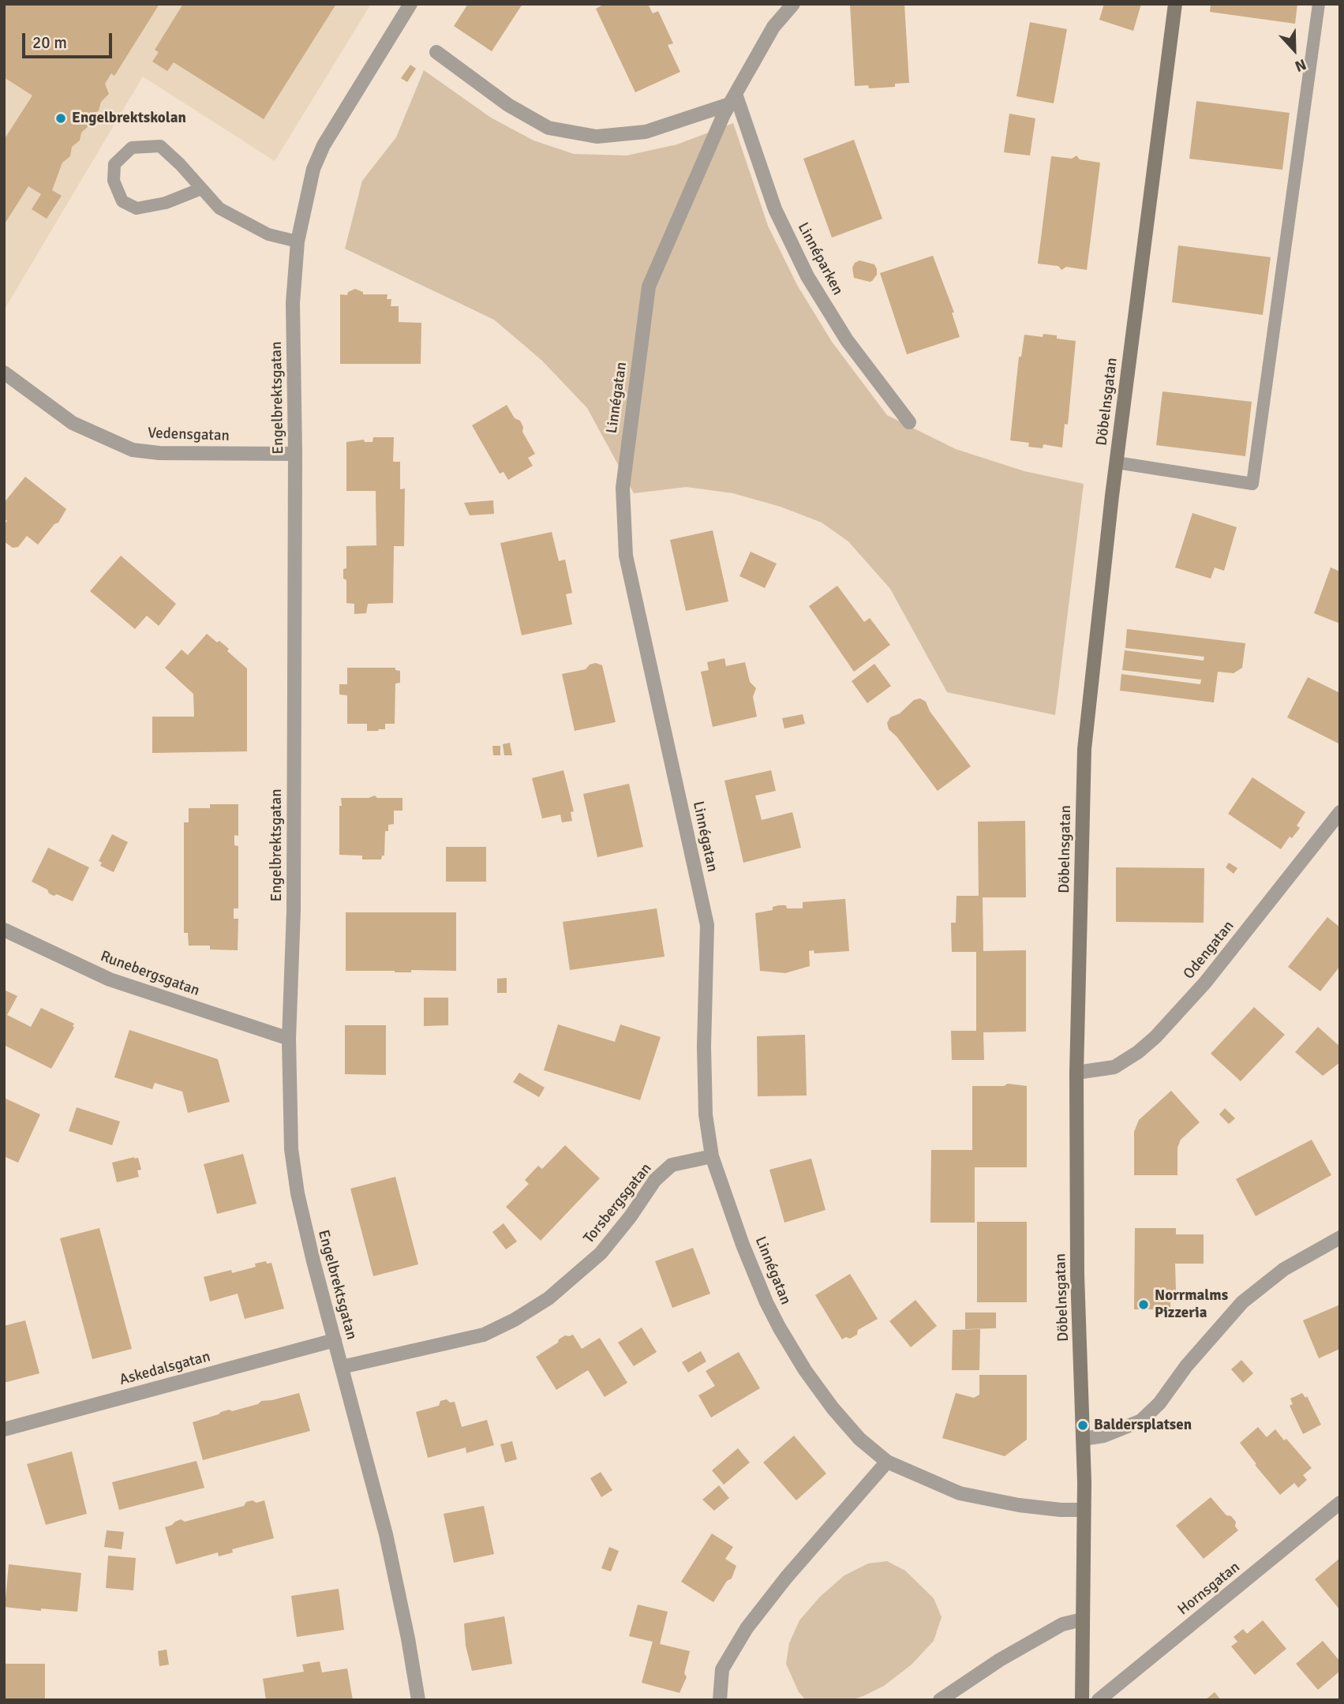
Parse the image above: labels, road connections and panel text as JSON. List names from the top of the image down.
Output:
{
  "streets": {
    "street": [
      "Linnéparken",
      "Engelbrektsgatan",
      "Linnégatan",
      "Döbelnsgatan",
      "Vedensgatan",
      "Odengatan",
      "Runebergsgatan",
      "Torsbergsgatan",
      "Askedalsgatan",
      "Hornsgatan"
    ]
  },
  "crossings": [
    ["Linnéparken", "Linnégatan"],
    ["Engelbrektsgatan", "Vedensgatan"],
    ["Engelbrektsgatan", "Runebergsgatan"],
    ["Engelbrektsgatan", "Torsbergsgatan"],
    ["Engelbrektsgatan", "Askedalsgatan"],
    ["Linnégatan", "Döbelnsgatan"],
    ["Linnégatan", "Torsbergsgatan"],
    ["Döbelnsgatan", "Odengatan"]
  ],
  "places": ["Engelbrektskolan", "Norrmalms Pizzeria", "Baldersplatsen"],
  "scale_bar": "20 m",
  "north": "bottom"
}
